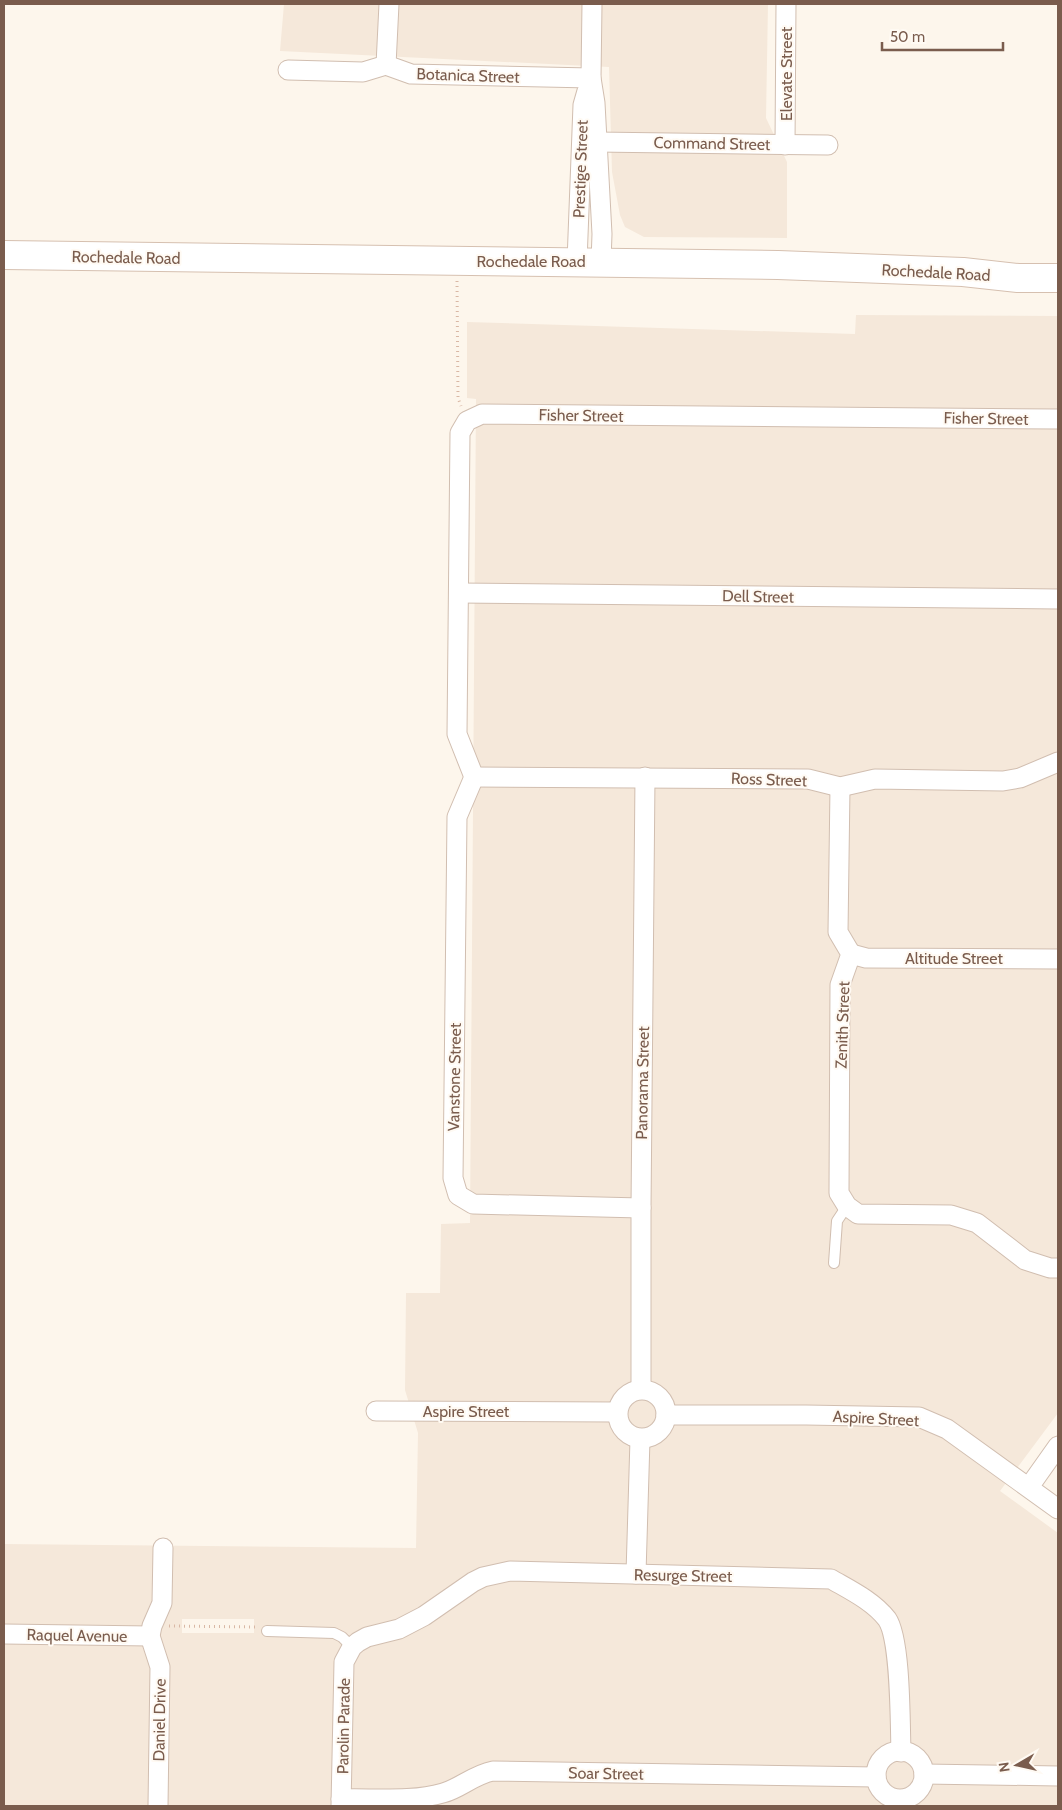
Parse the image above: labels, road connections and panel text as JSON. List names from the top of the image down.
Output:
{
  "streets": {
    "main road": ["Rochedale Road"],
    "street": [
      "Elevate Street",
      "Botanica Street",
      "Command Street",
      "Prestige Street",
      "Fisher Street",
      "Dell Street",
      "Ross Street",
      "Altitude Street",
      "Zenith Street",
      "Vanstone Street",
      "Panorama Street",
      "Aspire Street",
      "Resurge Street",
      "Raquel Avenue",
      "Daniel Drive",
      "Parolin Parade",
      "Soar Street"
    ]
  },
  "crossings": [
    ["Elevate Street", "Command Street"],
    ["Botanica Street", "Prestige Street"],
    ["Command Street", "Prestige Street"],
    ["Prestige Street", "Rochedale Road"],
    ["Ross Street", "Vanstone Street"],
    ["Ross Street", "Panorama Street"],
    ["Altitude Street", "Zenith Street"],
    ["Vanstone Street", "Panorama Street"],
    ["Panorama Street", "Aspire Street"],
    ["Resurge Street", "Parolin Parade"],
    ["Resurge Street", "Soar Street"],
    ["Raquel Avenue", "Daniel Drive"],
    ["Parolin Parade", "Soar Street"]
  ],
  "scale_bar": "50 m",
  "north": "left"
}
